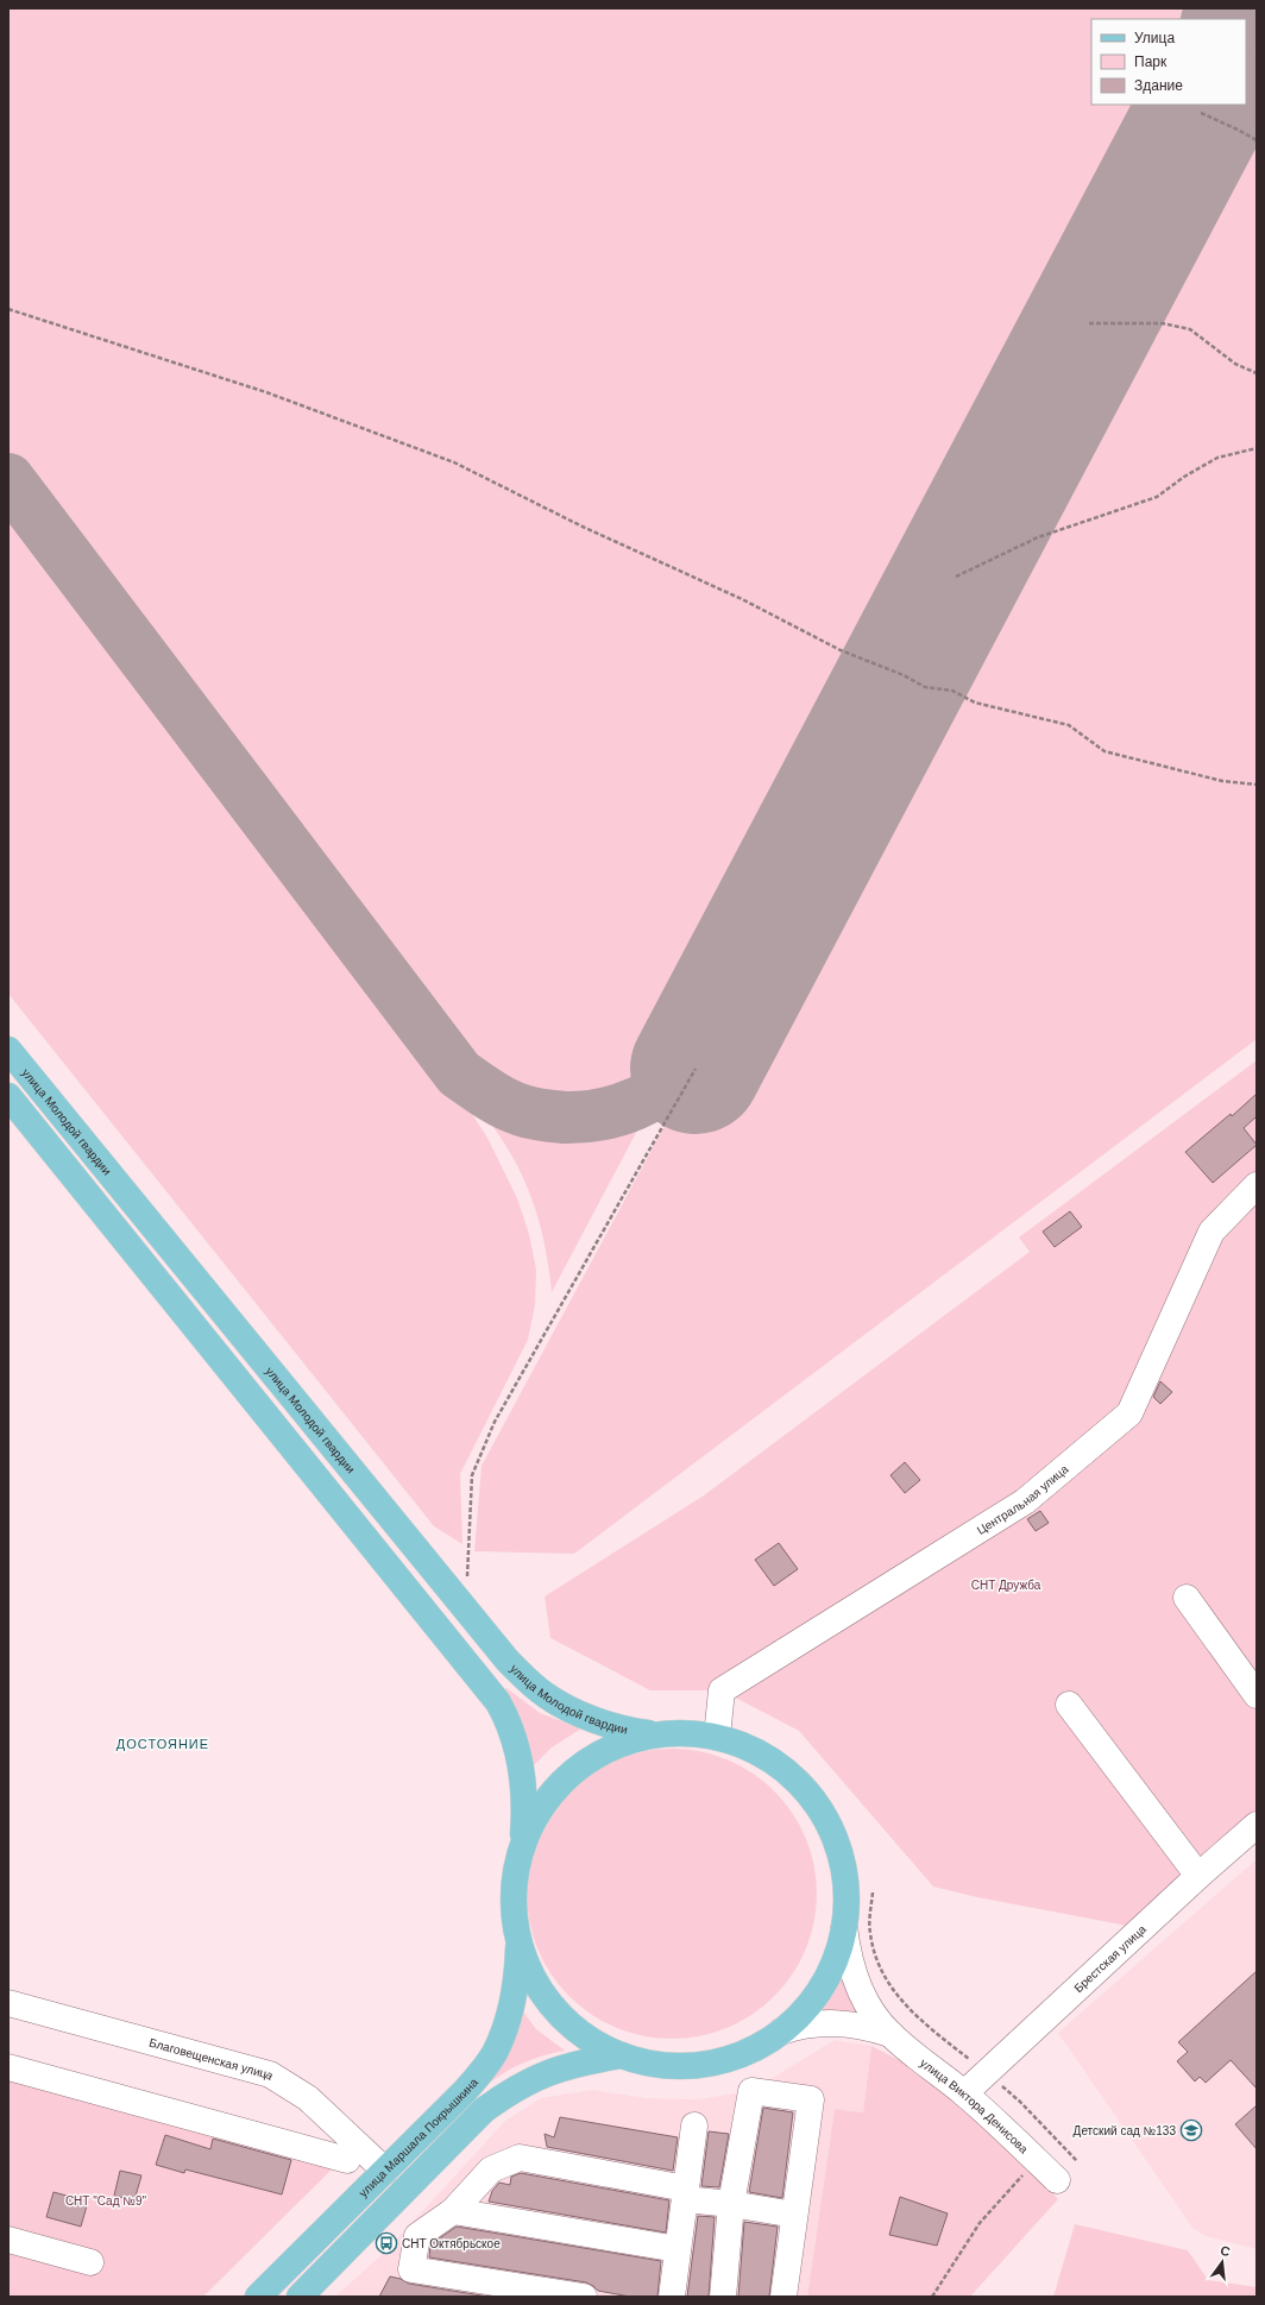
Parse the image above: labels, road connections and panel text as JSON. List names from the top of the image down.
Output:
{
  "streets": {
    "main road": ["улица Молодой гвардии", "улица Маршала Покрышкина"],
    "street": [
      "Центральная улица",
      "Брестская улица",
      "Благовещенская улица",
      "улица Виктора Денисова"
    ]
  },
  "crossings": [
    ["Брестская улица", "улица Виктора Денисова"],
    ["Благовещенская улица", "улица Маршала Покрышкина"]
  ],
  "districts": ["ДОСТОЯНИЕ"],
  "parks": ["СНТ Дружба", "СНТ \"Сад №9\""],
  "places": {
    "school or university": ["Детский сад №133"],
    "bus stop": ["СНТ Октябрьское"]
  },
  "legend": ["Улица", "Парк", "Здание"],
  "north": "top"
}
